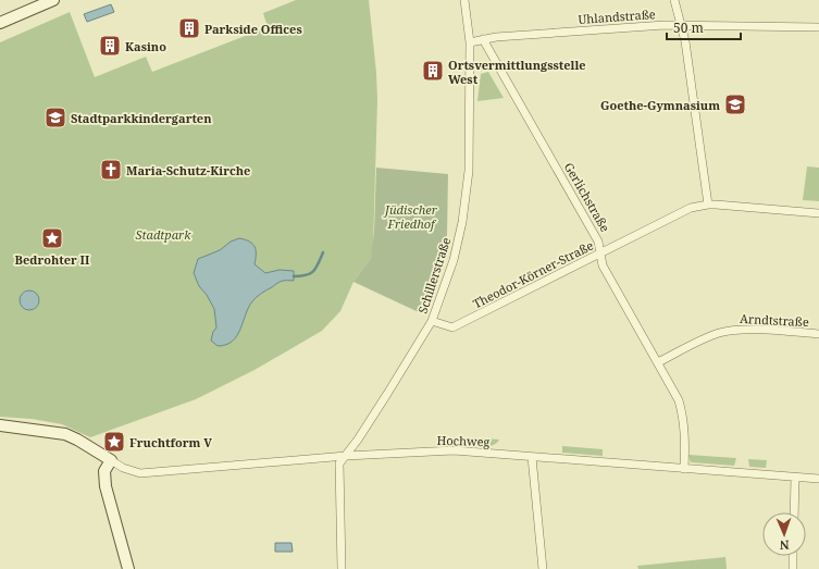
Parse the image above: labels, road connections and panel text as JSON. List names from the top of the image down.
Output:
{
  "streets": {
    "street": [
      "Uhlandstraße",
      "Gerlichstraße",
      "Theodor-Körner-Straße",
      "Schillerstraße",
      "Arndtstraße",
      "Hochweg"
    ]
  },
  "crossings": [
    ["Uhlandstraße", "Gerlichstraße"],
    ["Uhlandstraße", "Schillerstraße"],
    ["Gerlichstraße", "Theodor-Körner-Straße"],
    ["Gerlichstraße", "Arndtstraße"],
    ["Gerlichstraße", "Hochweg"],
    ["Theodor-Körner-Straße", "Schillerstraße"],
    ["Schillerstraße", "Hochweg"]
  ],
  "parks": ["Jüdischer Friedhof", "Stadtpark"],
  "places": {
    "building": ["Parkside Offices", "Kasino", "Ortsvermittlungsstelle West"],
    "school or university": ["Goethe-Gymnasium", "Stadtparkkindergarten"],
    "church": ["Maria-Schutz-Kirche"],
    "place": ["Bedrohter II", "Fruchtform V"]
  },
  "scale_bar": "50 m",
  "north": "bottom"
}
